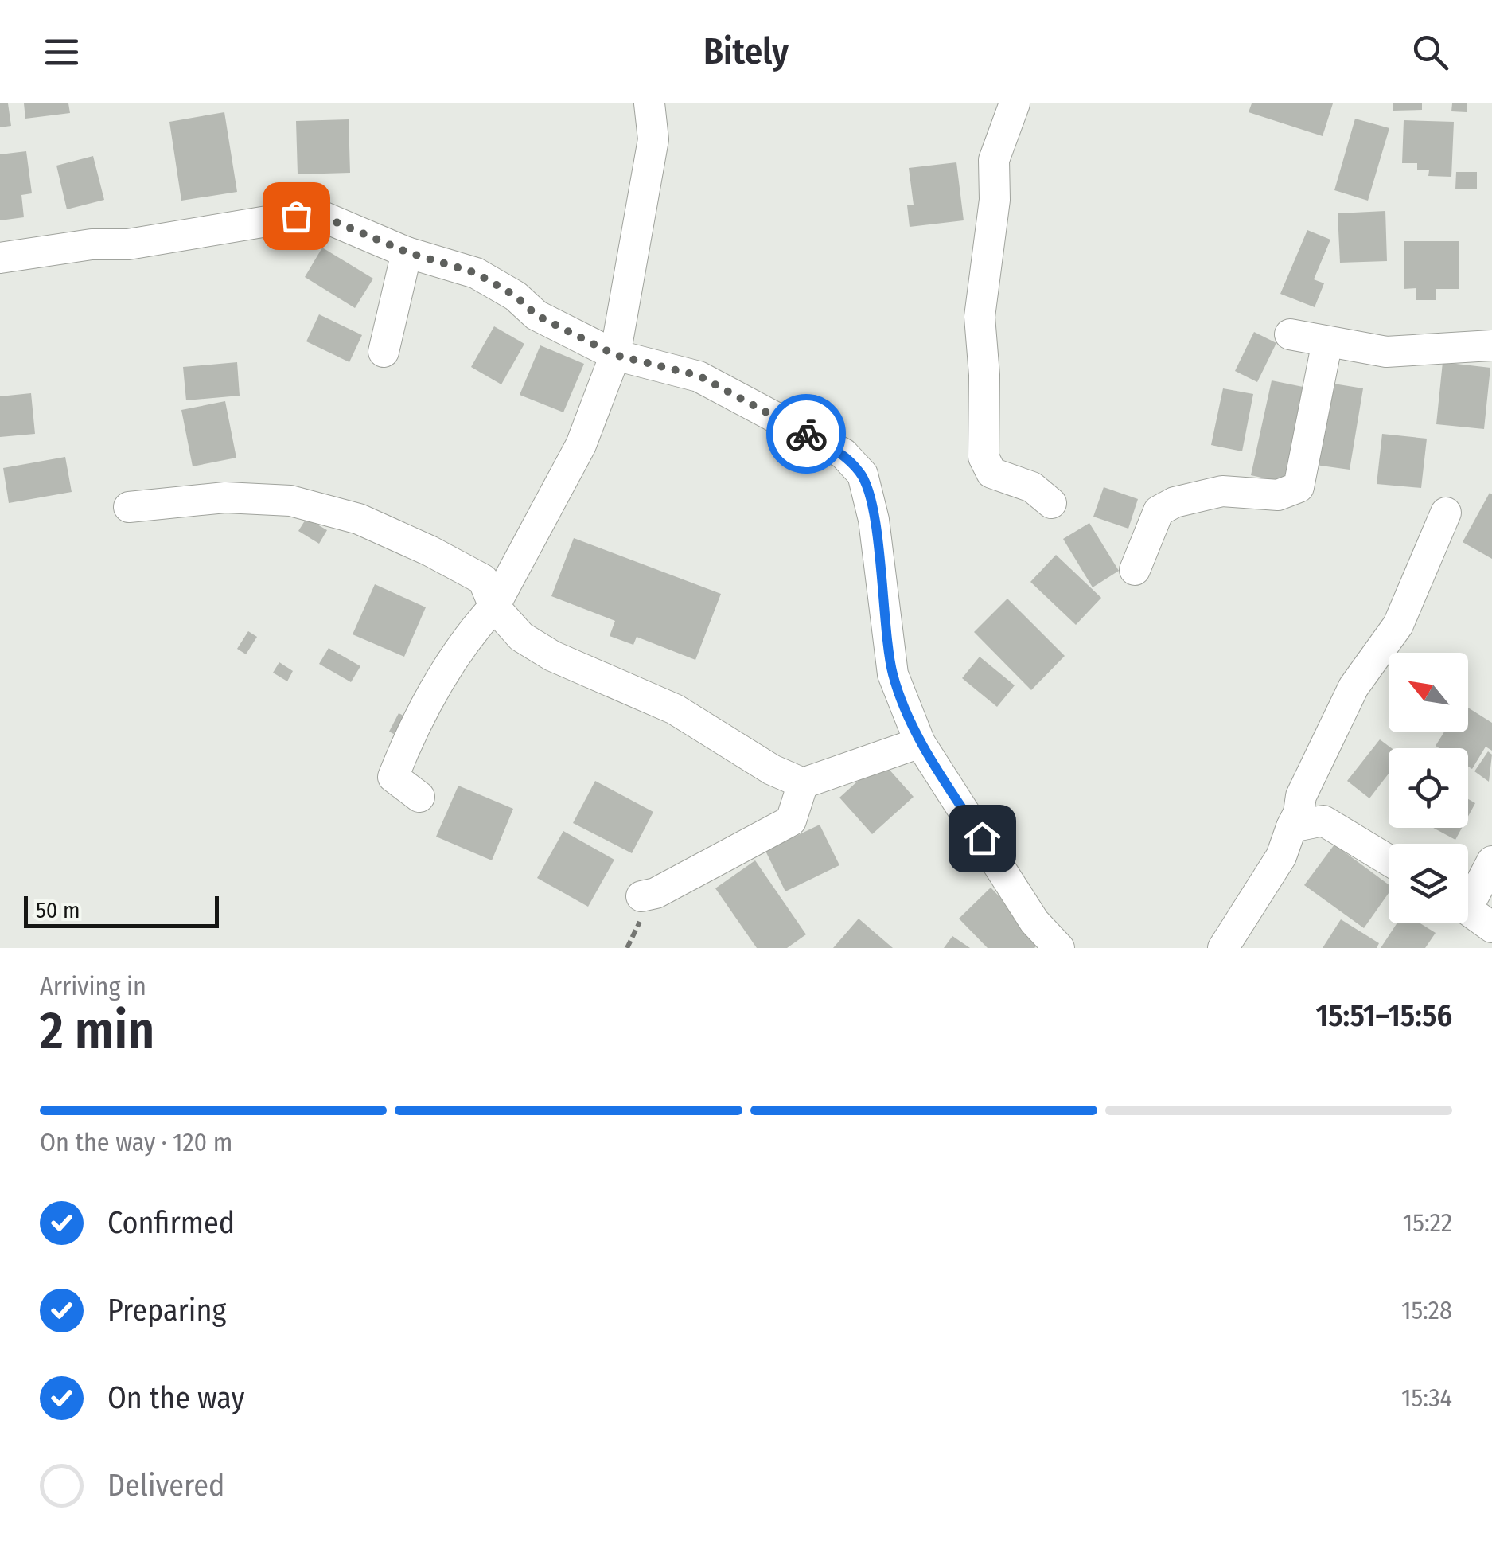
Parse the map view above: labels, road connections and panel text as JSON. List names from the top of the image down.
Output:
{
  "scale_bar": "50 m",
  "north": "top left",
  "page": {
    "header": "Bitely",
    "scale": "50 m",
    "heading": ["2 min", "Arriving in", "15:51–15:56"],
    "bar": "On the way · 120 m",
    "list": [
      ["Confirmed", "15:22"],
      ["Preparing", "15:28"],
      ["On the way", "15:34"],
      "Delivered"
    ]
  }
}
